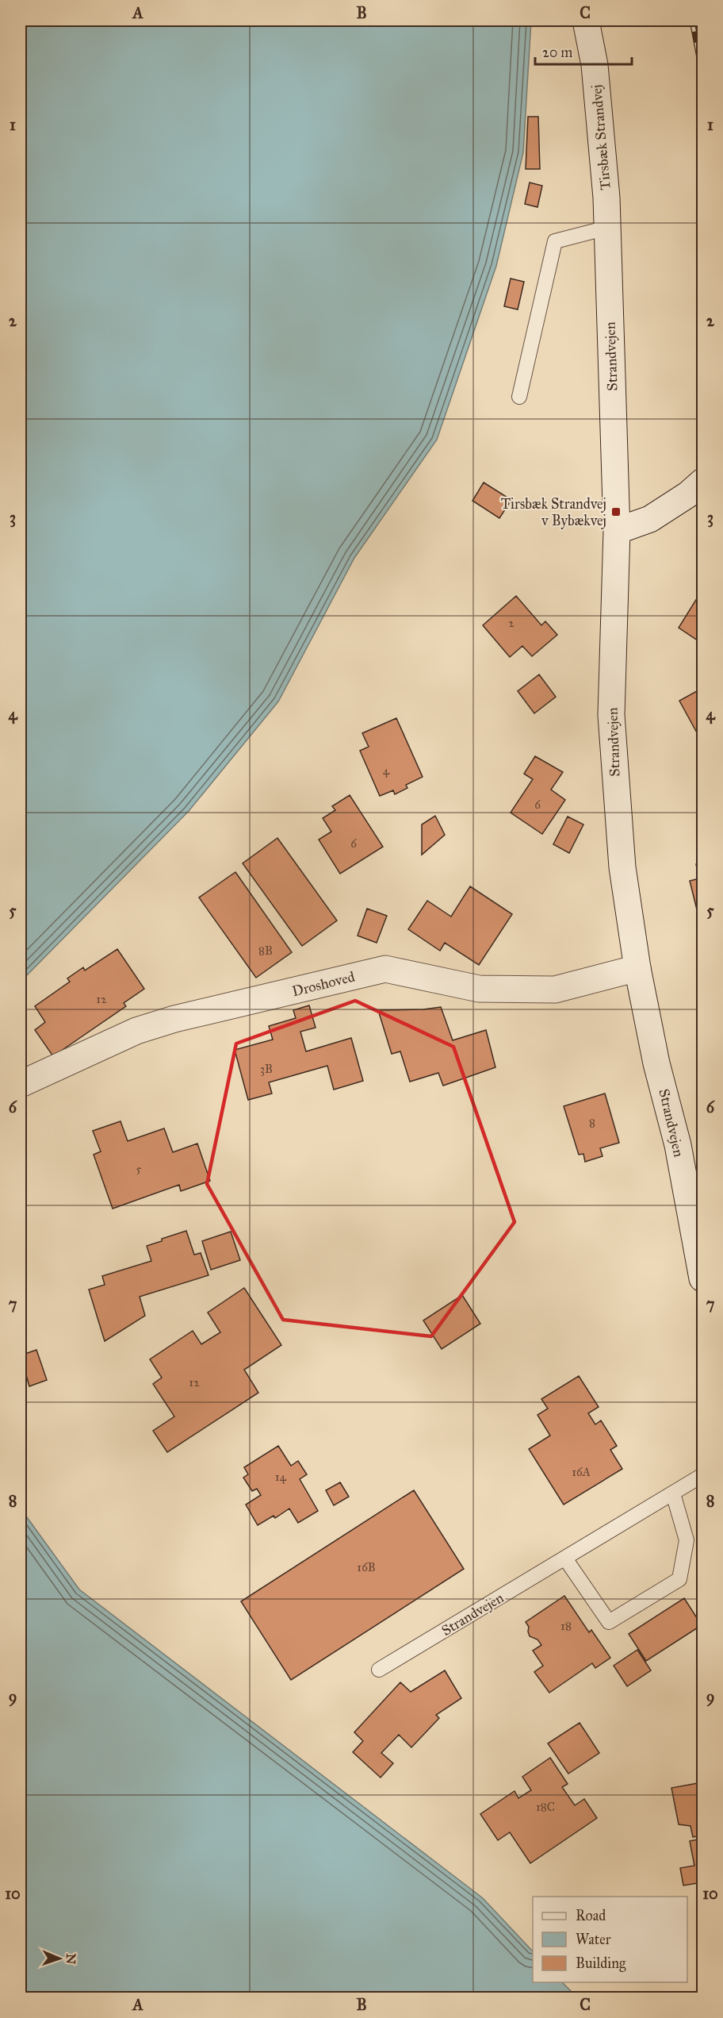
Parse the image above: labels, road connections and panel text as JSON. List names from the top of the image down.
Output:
{
  "streets": {
    "street": ["Tirsbæk Strandvej", "Strandvejen", "Droshoved"]
  },
  "crossings": [
    ["Tirsbæk Strandvej", "Strandvejen"],
    ["Strandvejen", "Droshoved"]
  ],
  "places": {
    "transit": ["Tirsbæk Strandvej v Bybækvej"]
  },
  "house_numbers": [
    "2",
    "4",
    "6",
    "6",
    "8B",
    "12",
    "3B",
    "8",
    "5",
    "12",
    "16A",
    "14",
    "16B",
    "18",
    "18C"
  ],
  "legend": ["Road", "Water", "Building"],
  "scale_bar": "20 m",
  "north": "right",
  "grid": {
    "columns": ["A", "B", "C"],
    "rows": [
      "1",
      "2",
      "3",
      "4",
      "5",
      "6",
      "7",
      "8",
      "9",
      "10"
    ]
  }
}
